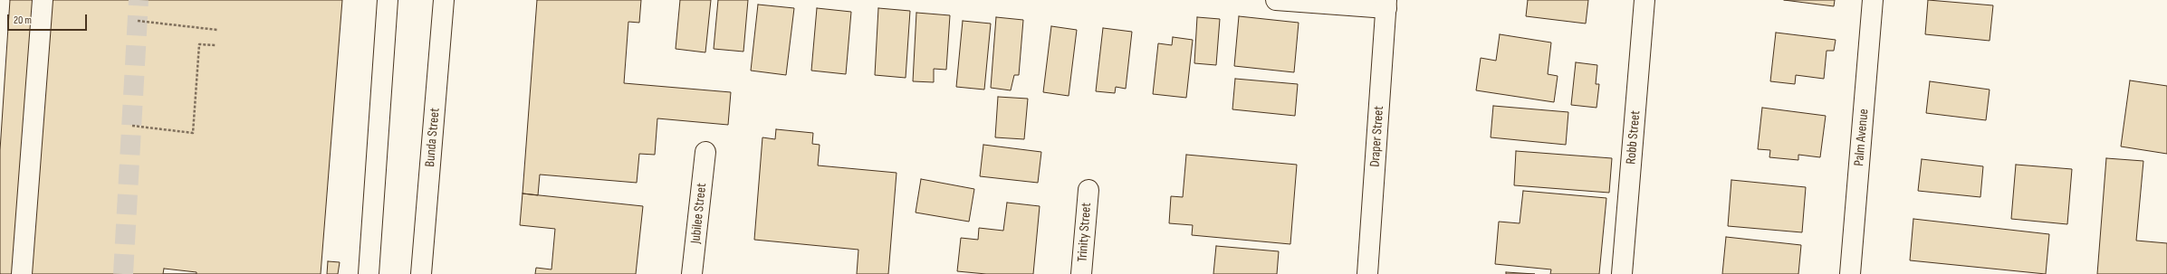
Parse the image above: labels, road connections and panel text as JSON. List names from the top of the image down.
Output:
{
  "streets": {
    "street": [
      "Draper Street",
      "Bunda Street",
      "Robb Street",
      "Palm Avenue",
      "Jubilee Street",
      "Trinity Street"
    ]
  },
  "scale_bar": "20 m"
}
